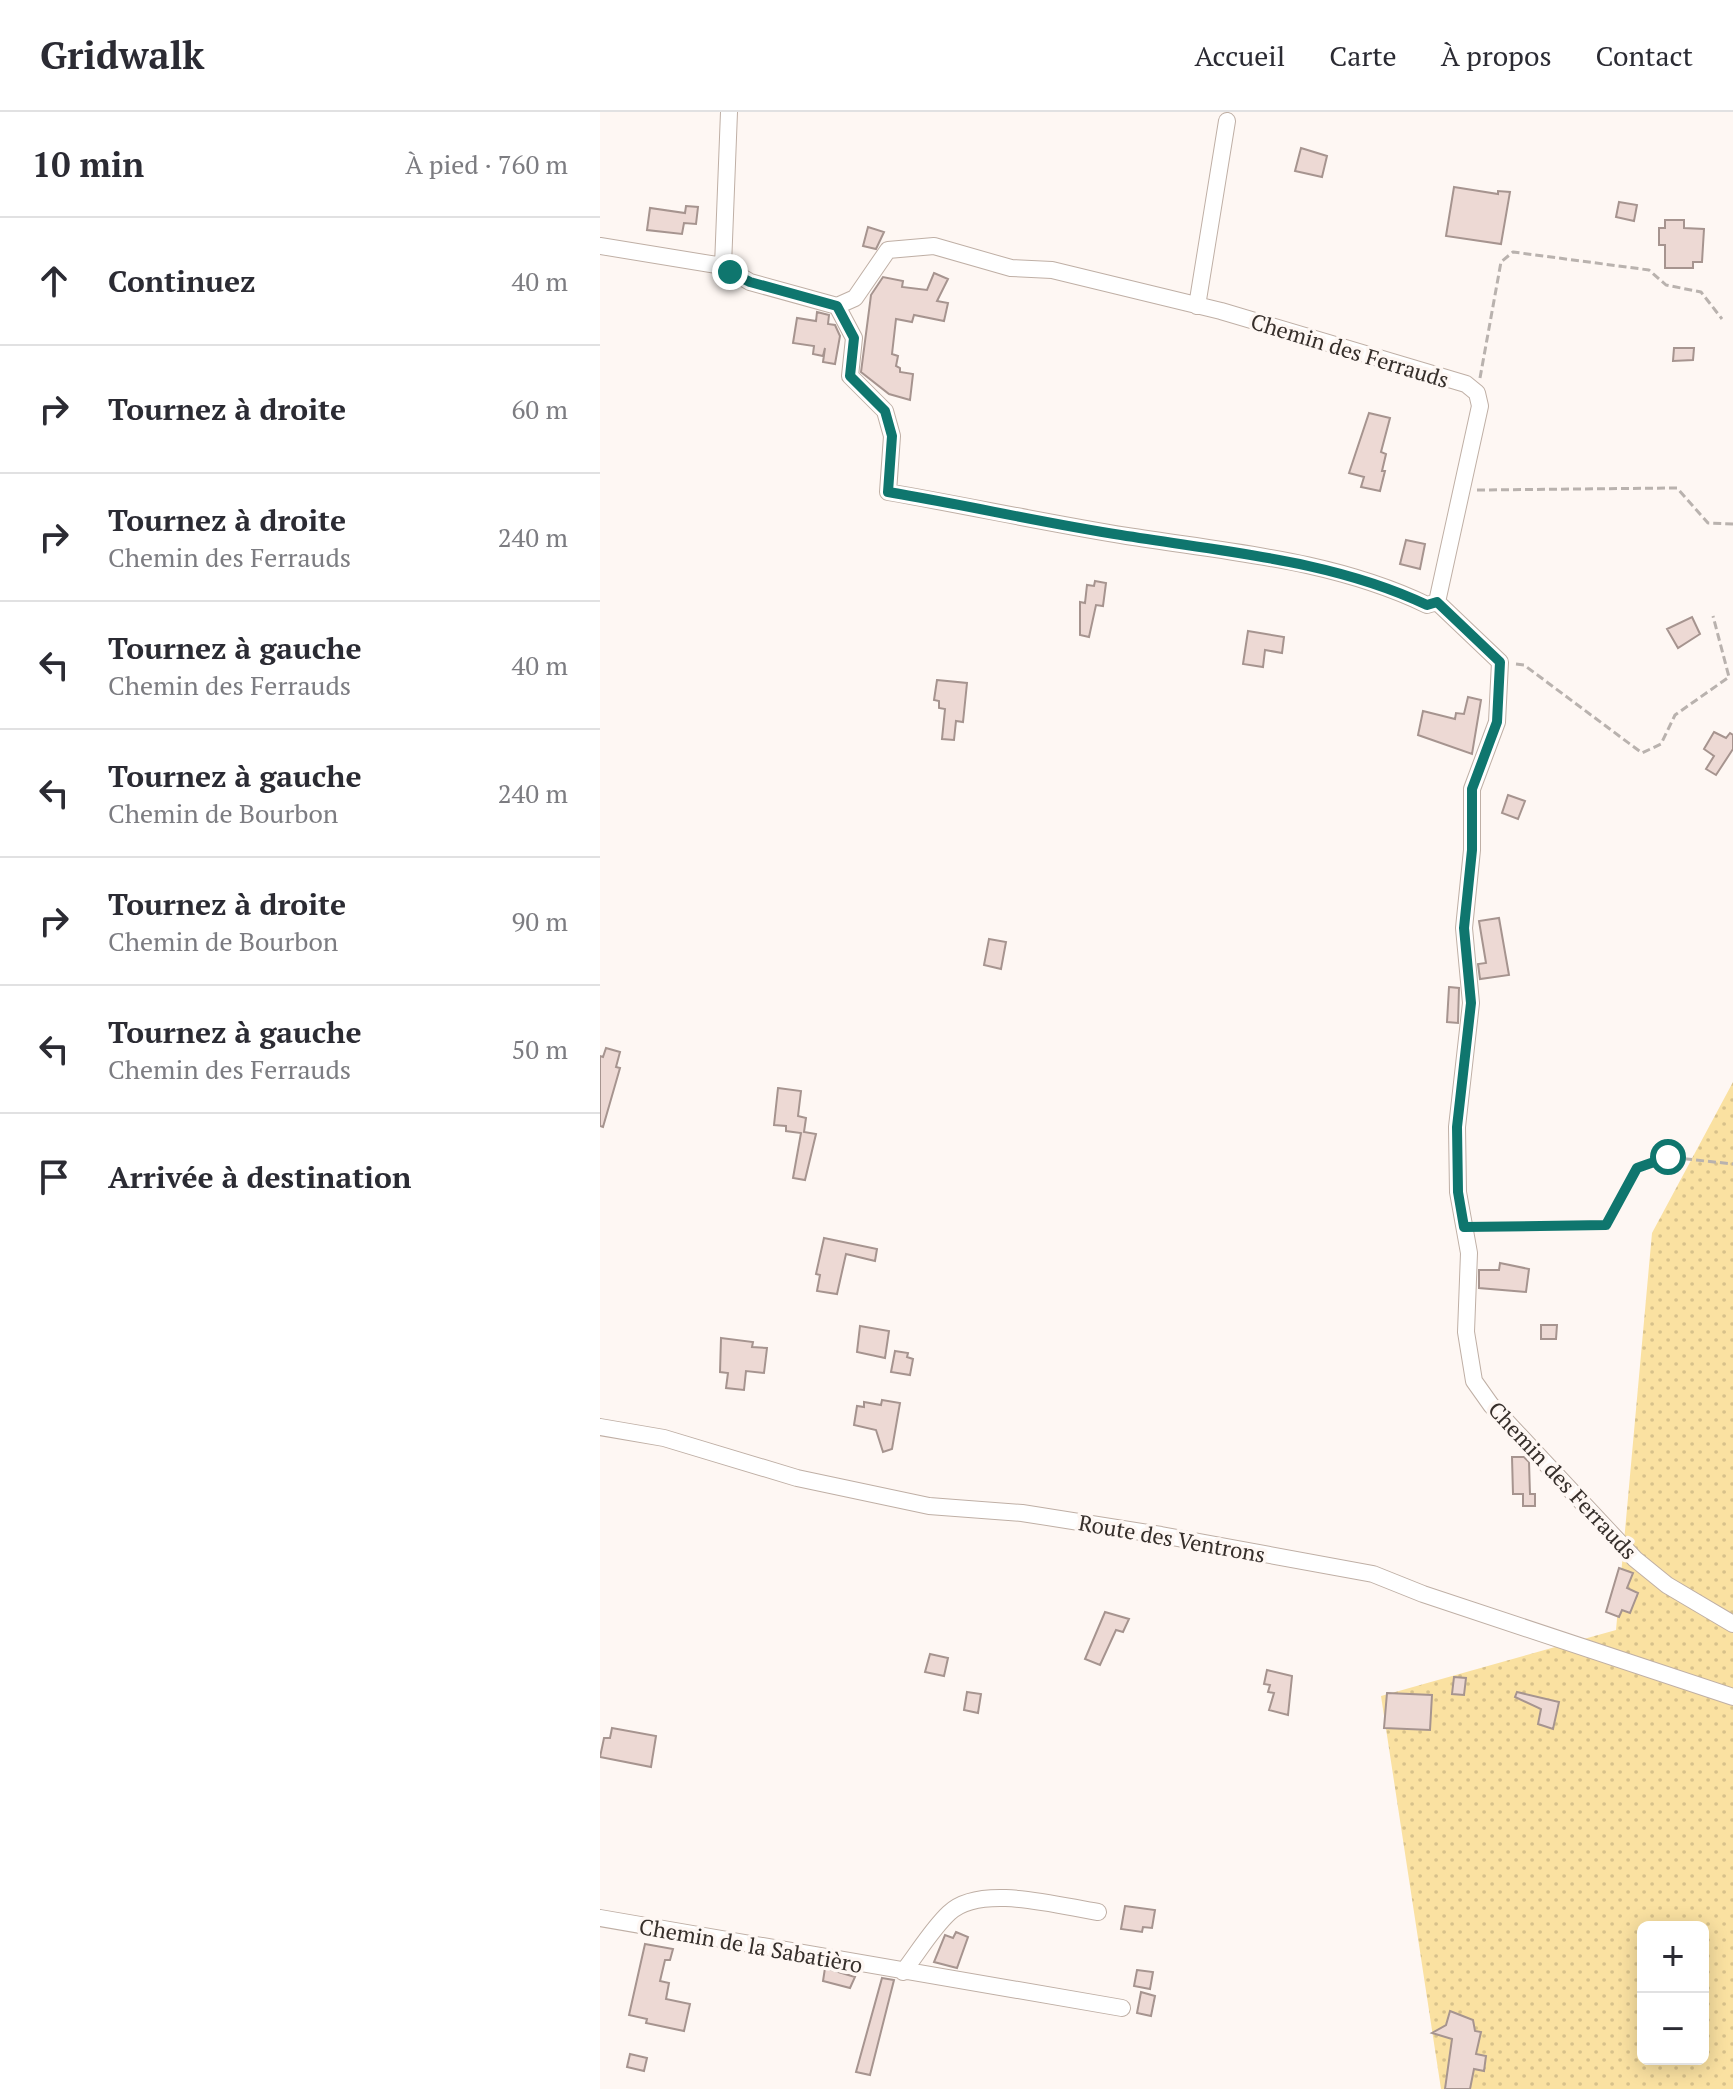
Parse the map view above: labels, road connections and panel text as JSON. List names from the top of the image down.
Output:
{
  "streets": {
    "street": ["Chemin des Ferrauds", "Route des Ventrons", "Chemin de la Sabatièro"]
  },
  "page": {
    "header": "Gridwalk",
    "nav": [
      "Accueil",
      "Carte",
      "À propos",
      "Contact"
    ],
    "heading": ["10 min", "À pied · 760 m"],
    "list": [
      ["Continuez", "40 m"],
      ["Tournez à droite", "60 m"],
      ["Tournez à droite", "Chemin des Ferrauds", "240 m"],
      ["Tournez à gauche", "Chemin des Ferrauds", "40 m"],
      ["Tournez à gauche", "Chemin de Bourbon", "240 m"],
      ["Tournez à droite", "Chemin de Bourbon", "90 m"],
      ["Tournez à gauche", "Chemin des Ferrauds", "50 m"],
      "Arrivée à destination"
    ],
    "map_buttons": ["+", "−"]
  }
}
